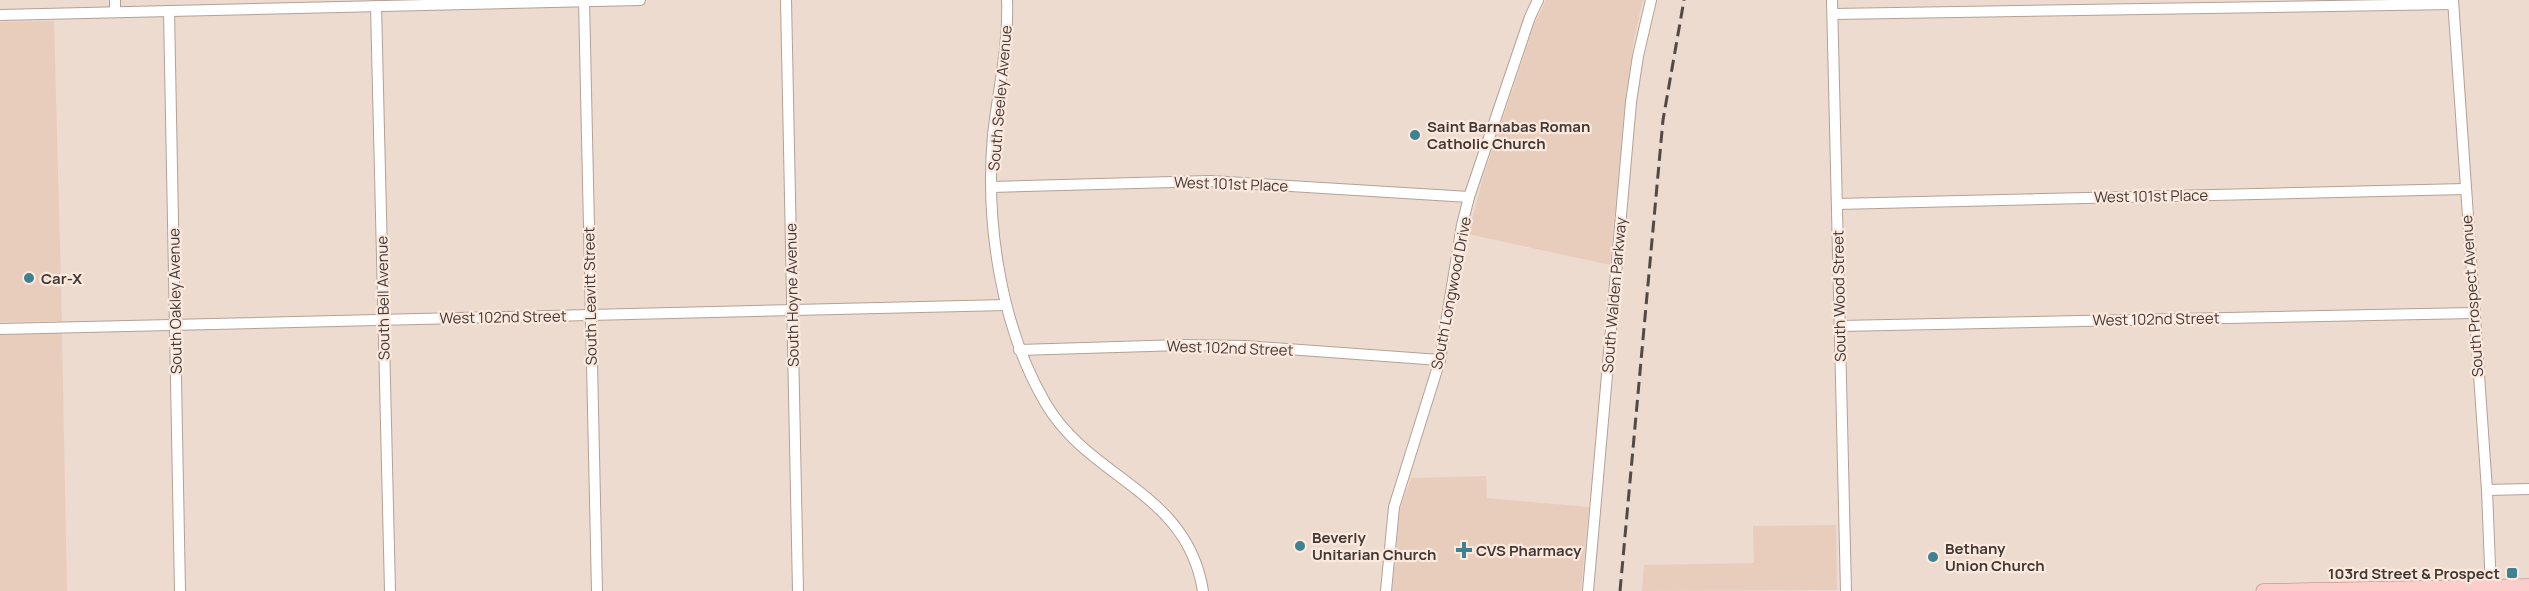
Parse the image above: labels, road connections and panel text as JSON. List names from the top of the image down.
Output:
{
  "streets": {
    "street": [
      "South Seeley Avenue",
      "West 101st Place",
      "South Longwood Drive",
      "South Hoyne Avenue",
      "South Walden Parkway",
      "South Leavitt Street",
      "South Wood Street",
      "South Prospect Avenue",
      "South Bell Avenue",
      "South Oakley Avenue",
      "West 102nd Street"
    ]
  },
  "crossings": [
    ["South Seeley Avenue", "West 101st Place"],
    ["South Seeley Avenue", "West 102nd Street"],
    ["West 101st Place", "South Longwood Drive"],
    ["West 101st Place", "South Wood Street"],
    ["West 101st Place", "South Prospect Avenue"],
    ["South Longwood Drive", "West 102nd Street"],
    ["South Hoyne Avenue", "West 102nd Street"],
    ["South Leavitt Street", "West 102nd Street"],
    ["South Wood Street", "West 102nd Street"],
    ["South Prospect Avenue", "West 102nd Street"],
    ["South Bell Avenue", "West 102nd Street"],
    ["South Oakley Avenue", "West 102nd Street"]
  ],
  "places": {
    "other": [
      "Saint Barnabas Roman Catholic Church",
      "Car-X",
      "Beverly Unitarian Church",
      "Bethany Union Church"
    ],
    "health": ["CVS Pharmacy"],
    "transit": ["103rd Street & Prospect"]
  }
}
